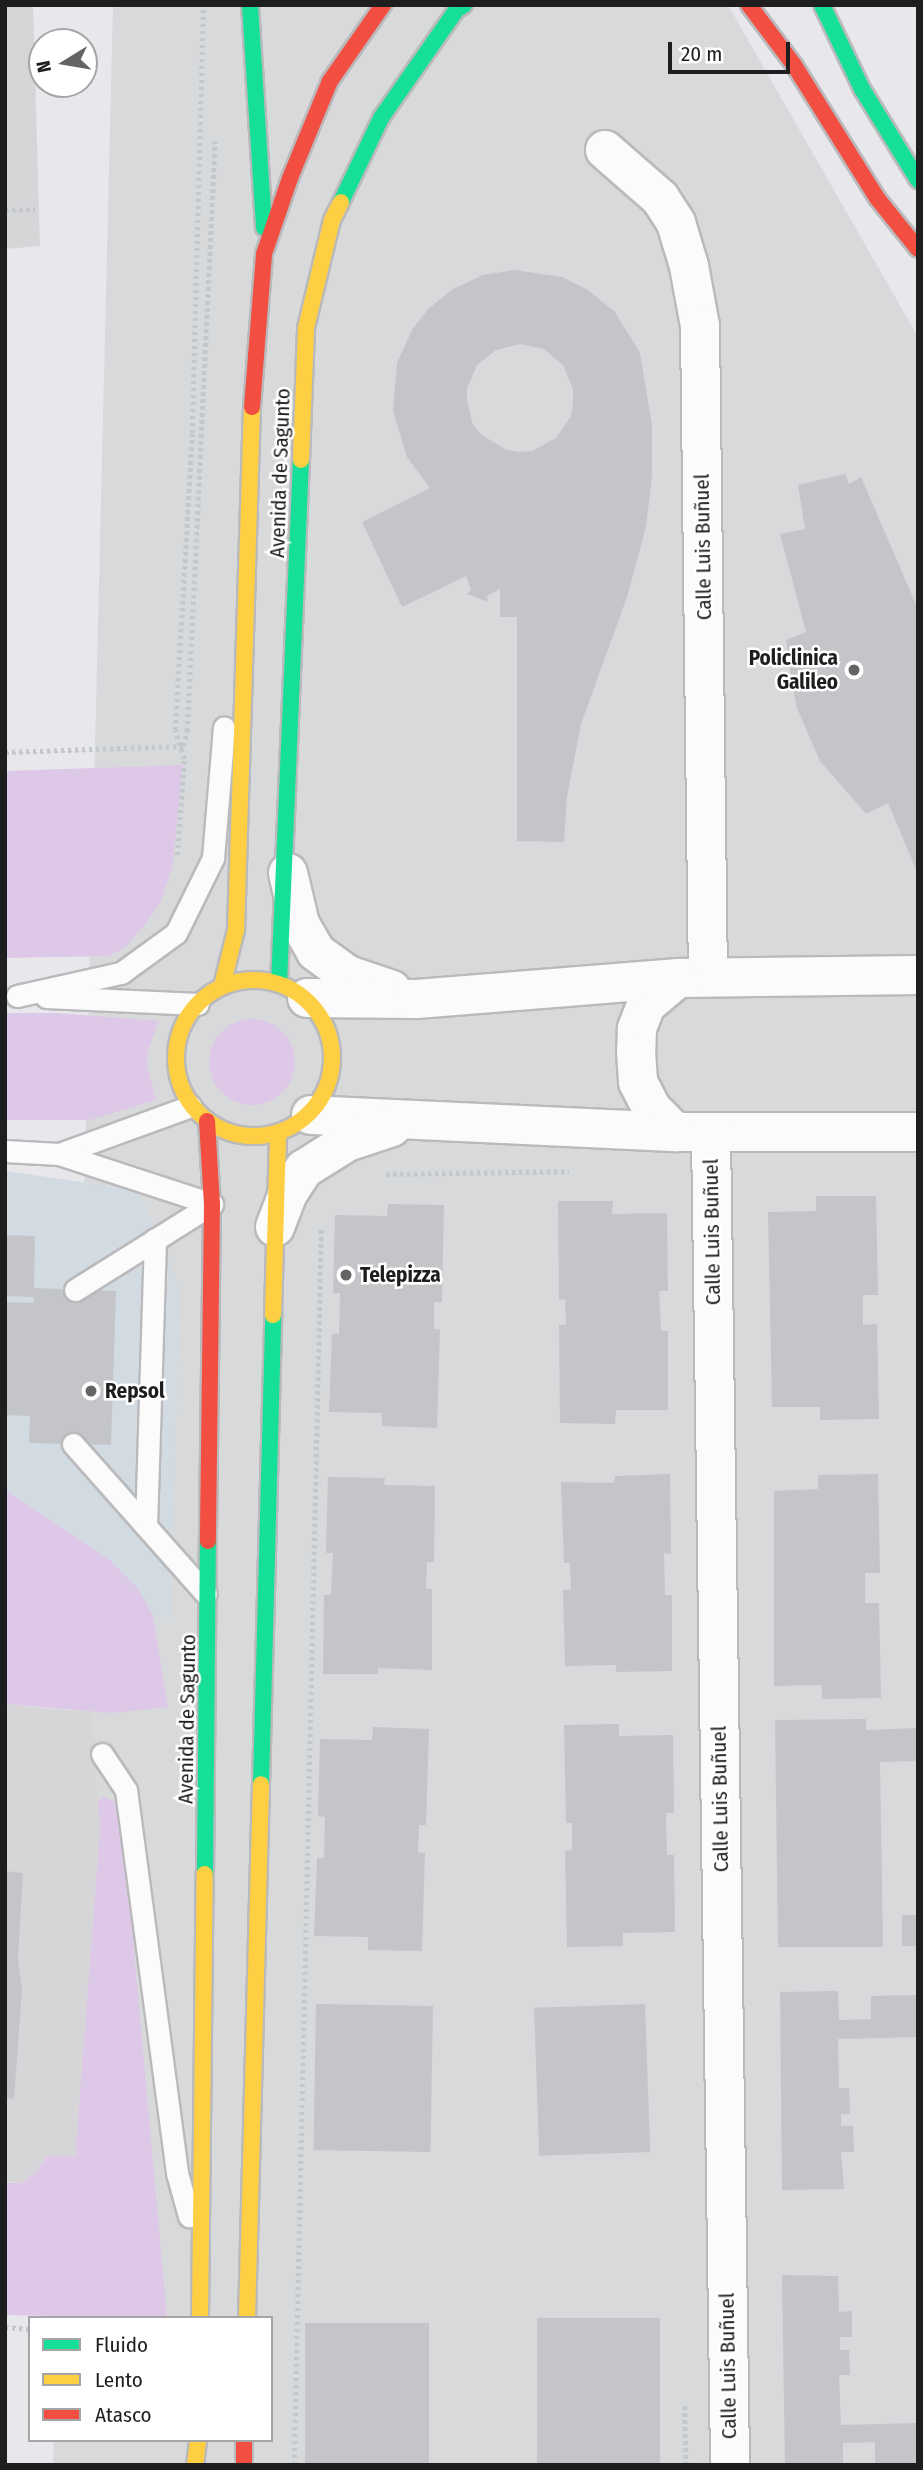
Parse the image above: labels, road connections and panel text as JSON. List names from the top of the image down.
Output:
{
  "streets": {
    "highway": ["Avenida de Sagunto"],
    "street": ["Calle Luis Buñuel"]
  },
  "places": ["Policlinica Galileo", "Telepizza", "Repsol"],
  "legend": ["Fluido", "Lento", "Atasco"],
  "scale_bar": "20 m",
  "north": "left"
}
